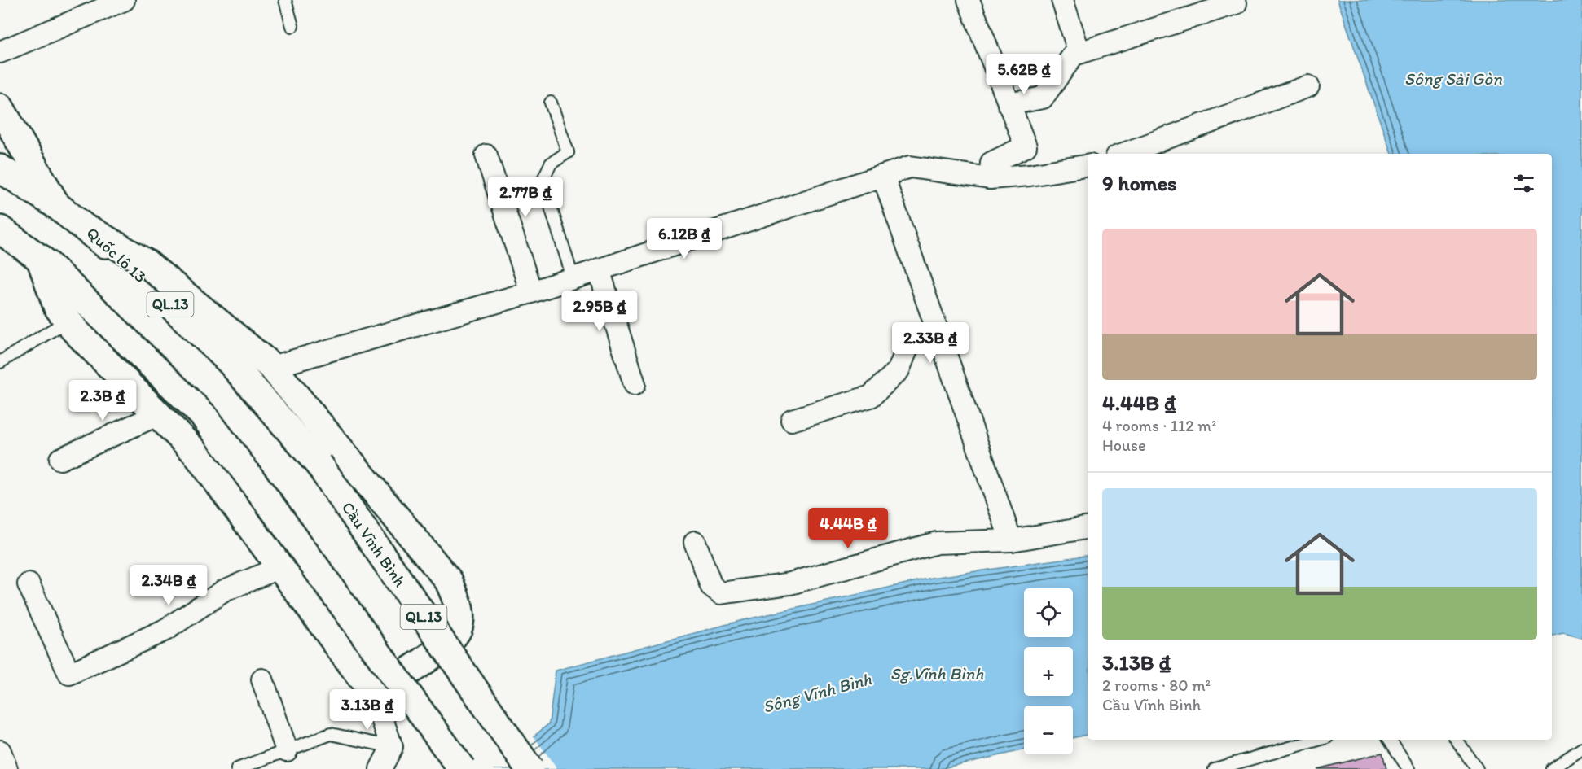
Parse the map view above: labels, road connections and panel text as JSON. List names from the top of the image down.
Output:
{
  "streets": {
    "main road": ["Quốc lộ 13", "QL.13", "Cầu Vĩnh Bình"]
  },
  "crossings": [
    ["Quốc lộ 13", "Cầu Vĩnh Bình"]
  ],
  "water": ["Sông Sài Gòn", "Sg.Vĩnh Bình", "Sông Vĩnh Bình"],
  "page": {
    "price": [
      "5.62B ₫",
      "2.77B ₫",
      "6.12B ₫",
      "2.95B ₫",
      "2.33B ₫",
      "2.3B ₫",
      "4.44B ₫",
      "2.34B ₫",
      "3.13B ₫"
    ],
    "heading": "9 homes",
    "list": [
      {
        "name": "4.44B ₫",
        "note": "4 rooms · 112 m² · House"
      },
      {
        "name": "3.13B ₫",
        "note": "2 rooms · 80 m² · Cầu Vĩnh Bình"
      }
    ],
    "map_buttons": ["+", "−"]
  }
}
